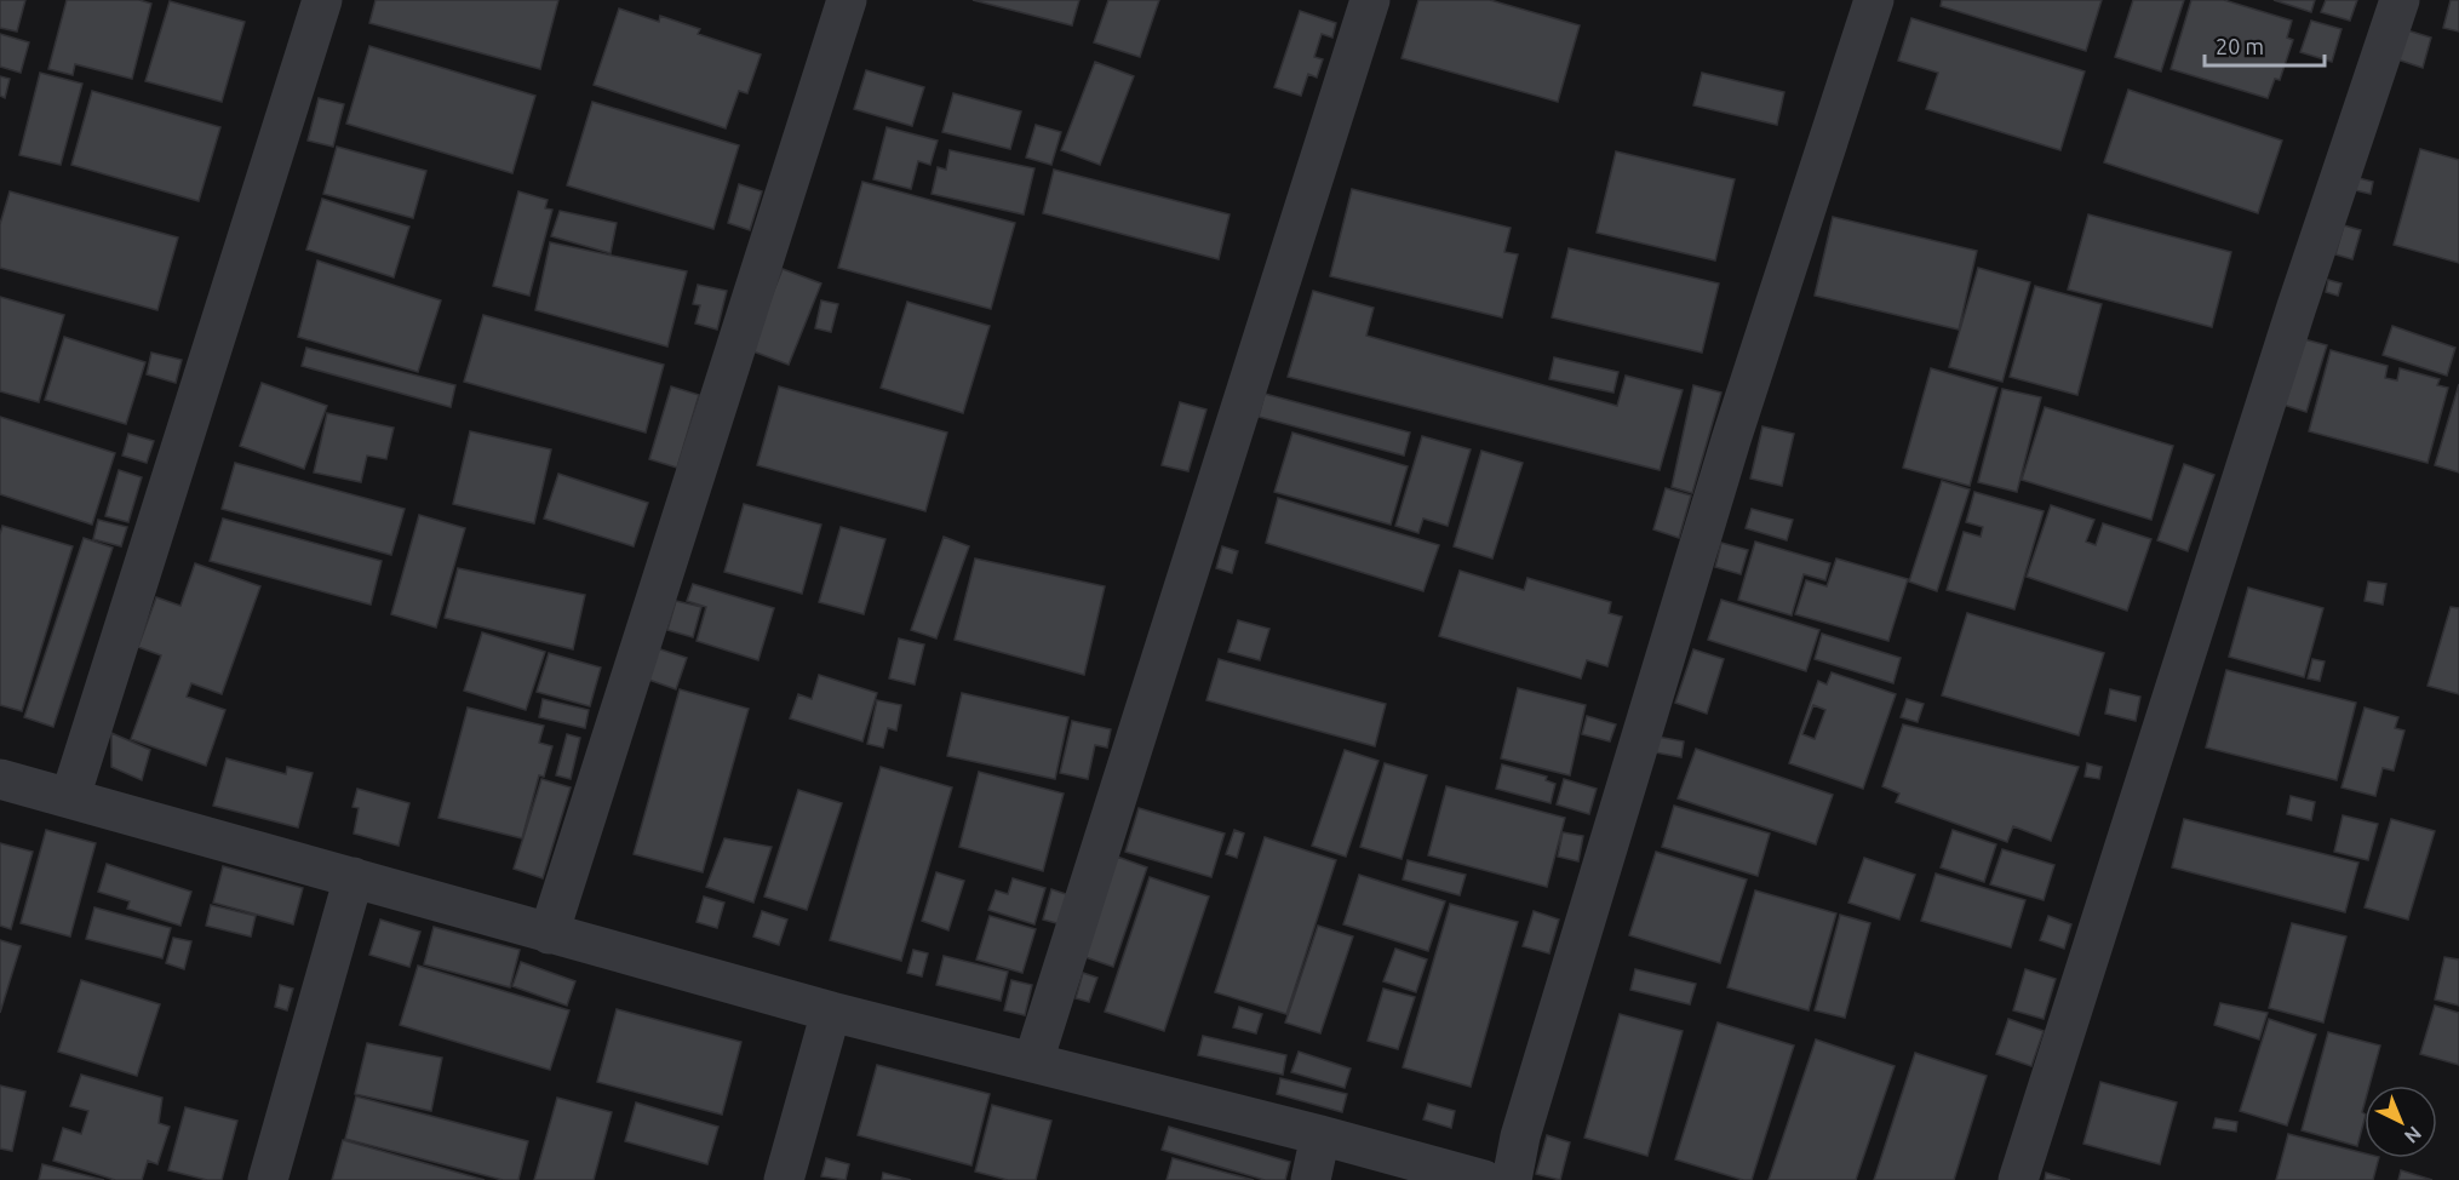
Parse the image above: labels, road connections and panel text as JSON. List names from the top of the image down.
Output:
{
  "scale_bar": "20 m",
  "north": "bottom right"
}
